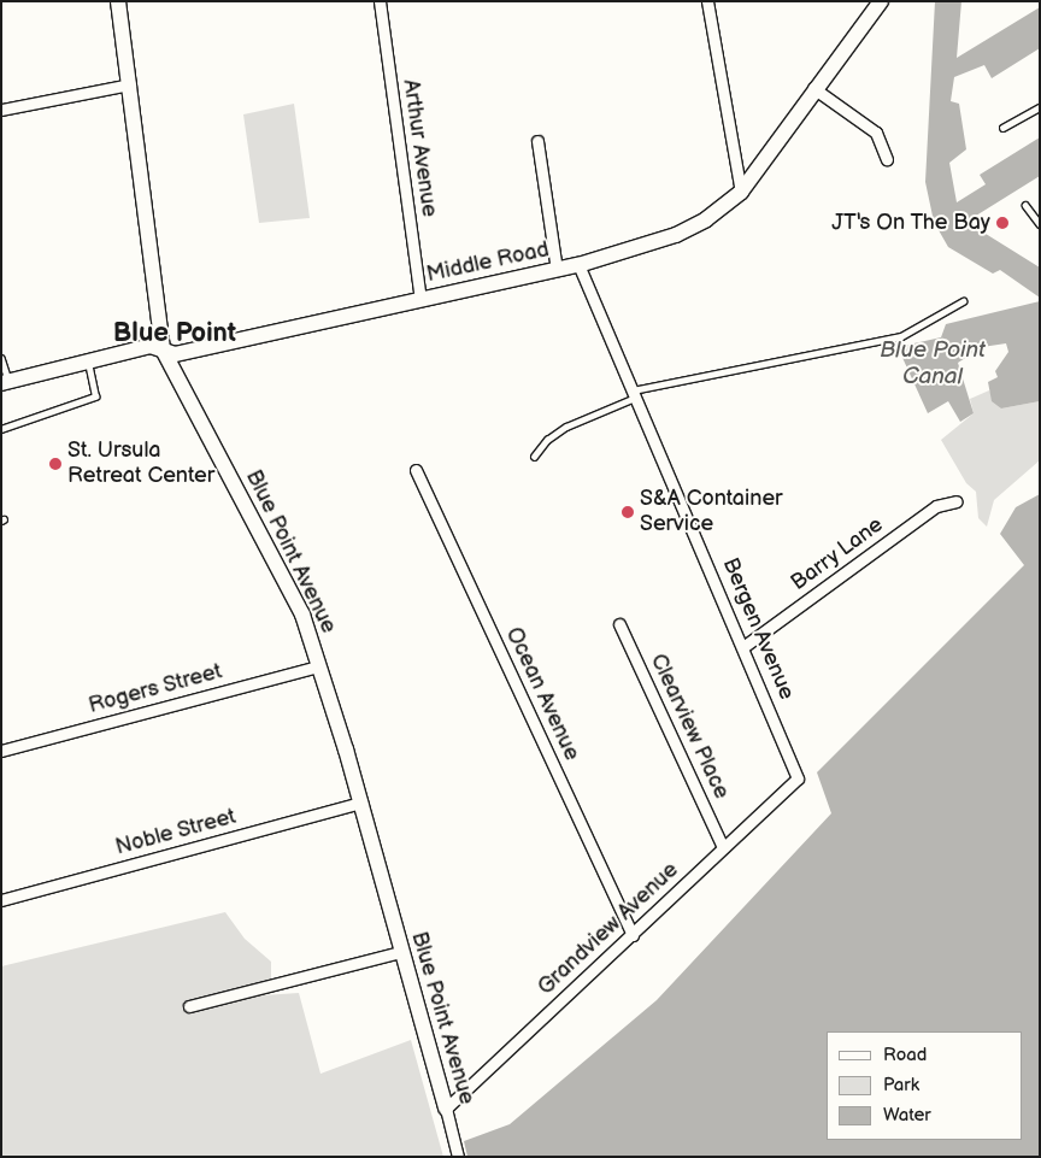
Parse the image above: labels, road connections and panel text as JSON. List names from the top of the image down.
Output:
{
  "streets": {
    "street": [
      "Arthur Avenue",
      "Middle Road",
      "Blue Point Avenue",
      "Barry Lane",
      "Bergen Avenue",
      "Rogers Street",
      "Ocean Avenue",
      "Clearview Place",
      "Noble Street",
      "Grandview Avenue"
    ]
  },
  "crossings": [
    ["Arthur Avenue", "Middle Road"],
    ["Middle Road", "Blue Point Avenue"],
    ["Middle Road", "Bergen Avenue"],
    ["Blue Point Avenue", "Rogers Street"],
    ["Blue Point Avenue", "Noble Street"],
    ["Blue Point Avenue", "Grandview Avenue"],
    ["Barry Lane", "Bergen Avenue"],
    ["Bergen Avenue", "Grandview Avenue"],
    ["Ocean Avenue", "Grandview Avenue"],
    ["Clearview Place", "Grandview Avenue"]
  ],
  "districts": ["Blue Point"],
  "water": ["Blue Point Canal"],
  "places": ["JT's On The Bay", "St. Ursula Retreat Center", "S&A Container Service"],
  "legend": ["Road", "Park", "Water"]
}
